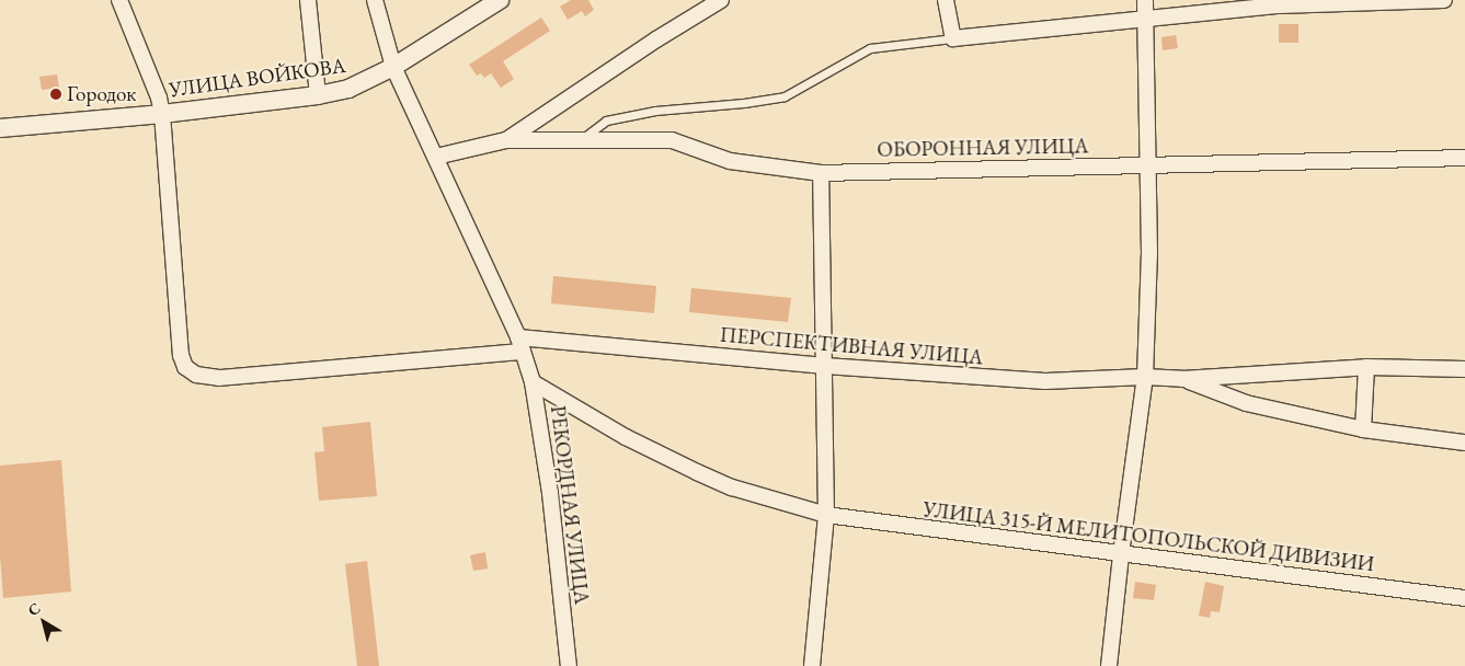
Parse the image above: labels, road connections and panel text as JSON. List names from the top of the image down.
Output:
{
  "streets": {
    "street": [
      "УЛИЦА ВОЙКОВА",
      "ОБОРОННАЯ УЛИЦА",
      "ПЕРСПЕКТИВНАЯ УЛИЦА",
      "РЕКОРДНАЯ УЛИЦА",
      "УЛИЦА 315-Й МЕЛИТОПОЛЬСКОЙ ДИВИЗИИ"
    ]
  },
  "crossings": [
    ["УЛИЦА ВОЙКОВА", "ПЕРСПЕКТИВНАЯ УЛИЦА"],
    ["УЛИЦА ВОЙКОВА", "РЕКОРДНАЯ УЛИЦА"],
    ["ПЕРСПЕКТИВНАЯ УЛИЦА", "РЕКОРДНАЯ УЛИЦА"],
    ["РЕКОРДНАЯ УЛИЦА", "УЛИЦА 315-Й МЕЛИТОПОЛЬСКОЙ ДИВИЗИИ"]
  ],
  "places": ["Городок"],
  "north": "top left"
}
